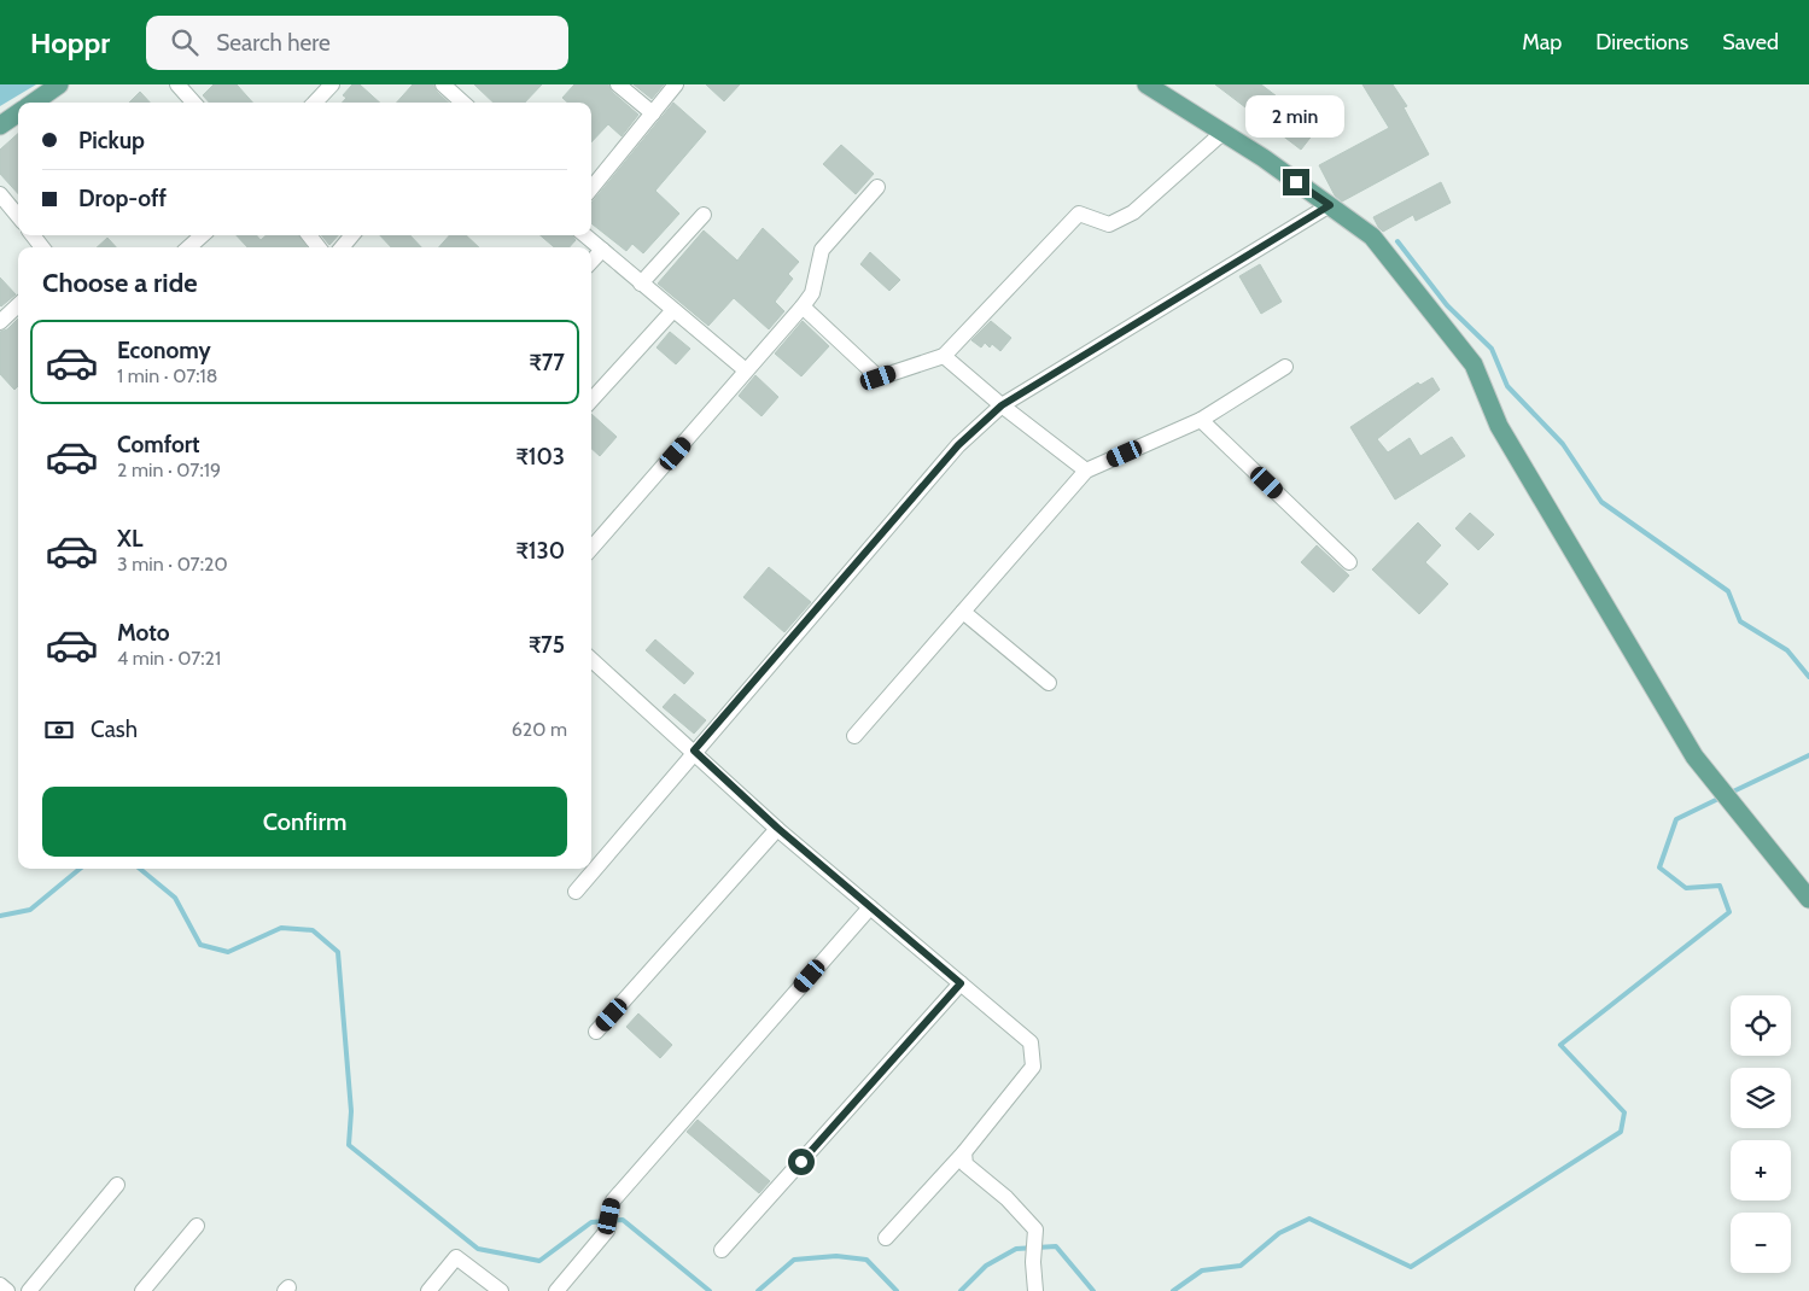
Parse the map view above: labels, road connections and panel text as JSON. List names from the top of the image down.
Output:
{
  "page": {
    "header": "Hoppr",
    "search": "Search here",
    "nav": ["Map", "Directions", "Saved"],
    "bubble": "2 min",
    "banner": ["Pickup", "Drop-off"],
    "heading": "Choose a ride",
    "list": [
      {
        "name": "Economy",
        "note": "1 min · 07:18",
        "value": "₹77"
      },
      {
        "name": "Comfort",
        "note": "2 min · 07:19",
        "value": "₹103"
      },
      {
        "name": "XL",
        "note": "3 min · 07:20",
        "value": "₹130"
      },
      {
        "name": "Moto",
        "note": "4 min · 07:21",
        "value": "₹75"
      }
    ],
    "pay": ["Cash", "620 m"],
    "buttons": "Confirm",
    "map_buttons": ["+", "−"]
  }
}
